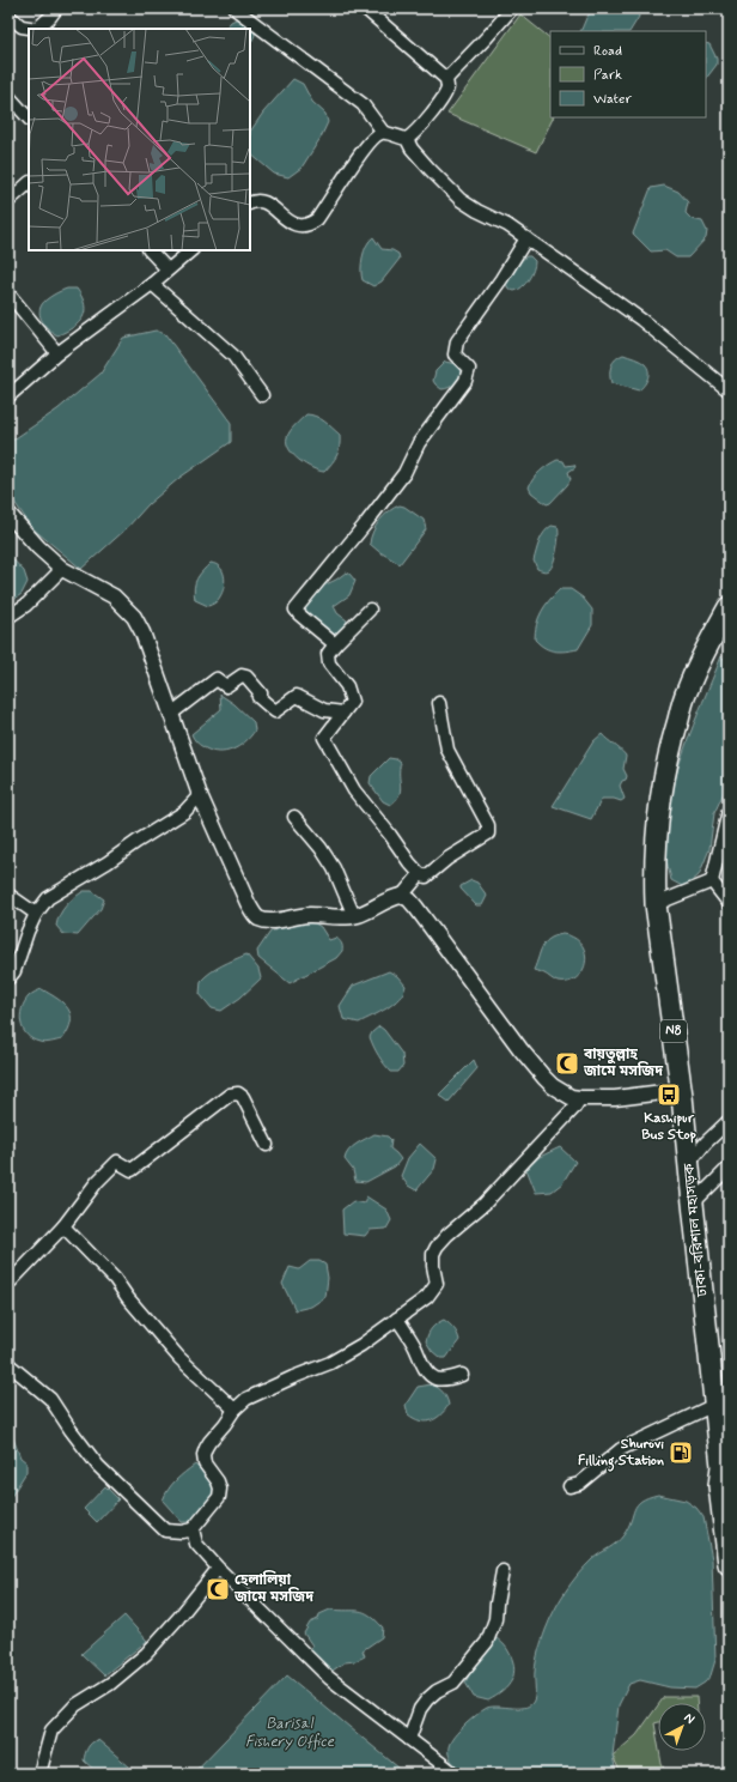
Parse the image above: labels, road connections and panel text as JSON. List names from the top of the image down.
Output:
{
  "streets": {
    "highway": ["N8", "ঢাকা-বরিশাল মহাসড়ক"]
  },
  "water": ["Barisal Fishery Office"],
  "places": {
    "mosque": ["বায়তুল্লাহ জামে মসজিদ", "হেলালিয়া জামে মসজিদ"],
    "bus stop": ["Kashipur Bus Stop"],
    "fuel station": ["Shurovi Filling Station"]
  },
  "legend": ["Road", "Park", "Water"],
  "north": "top right"
}
